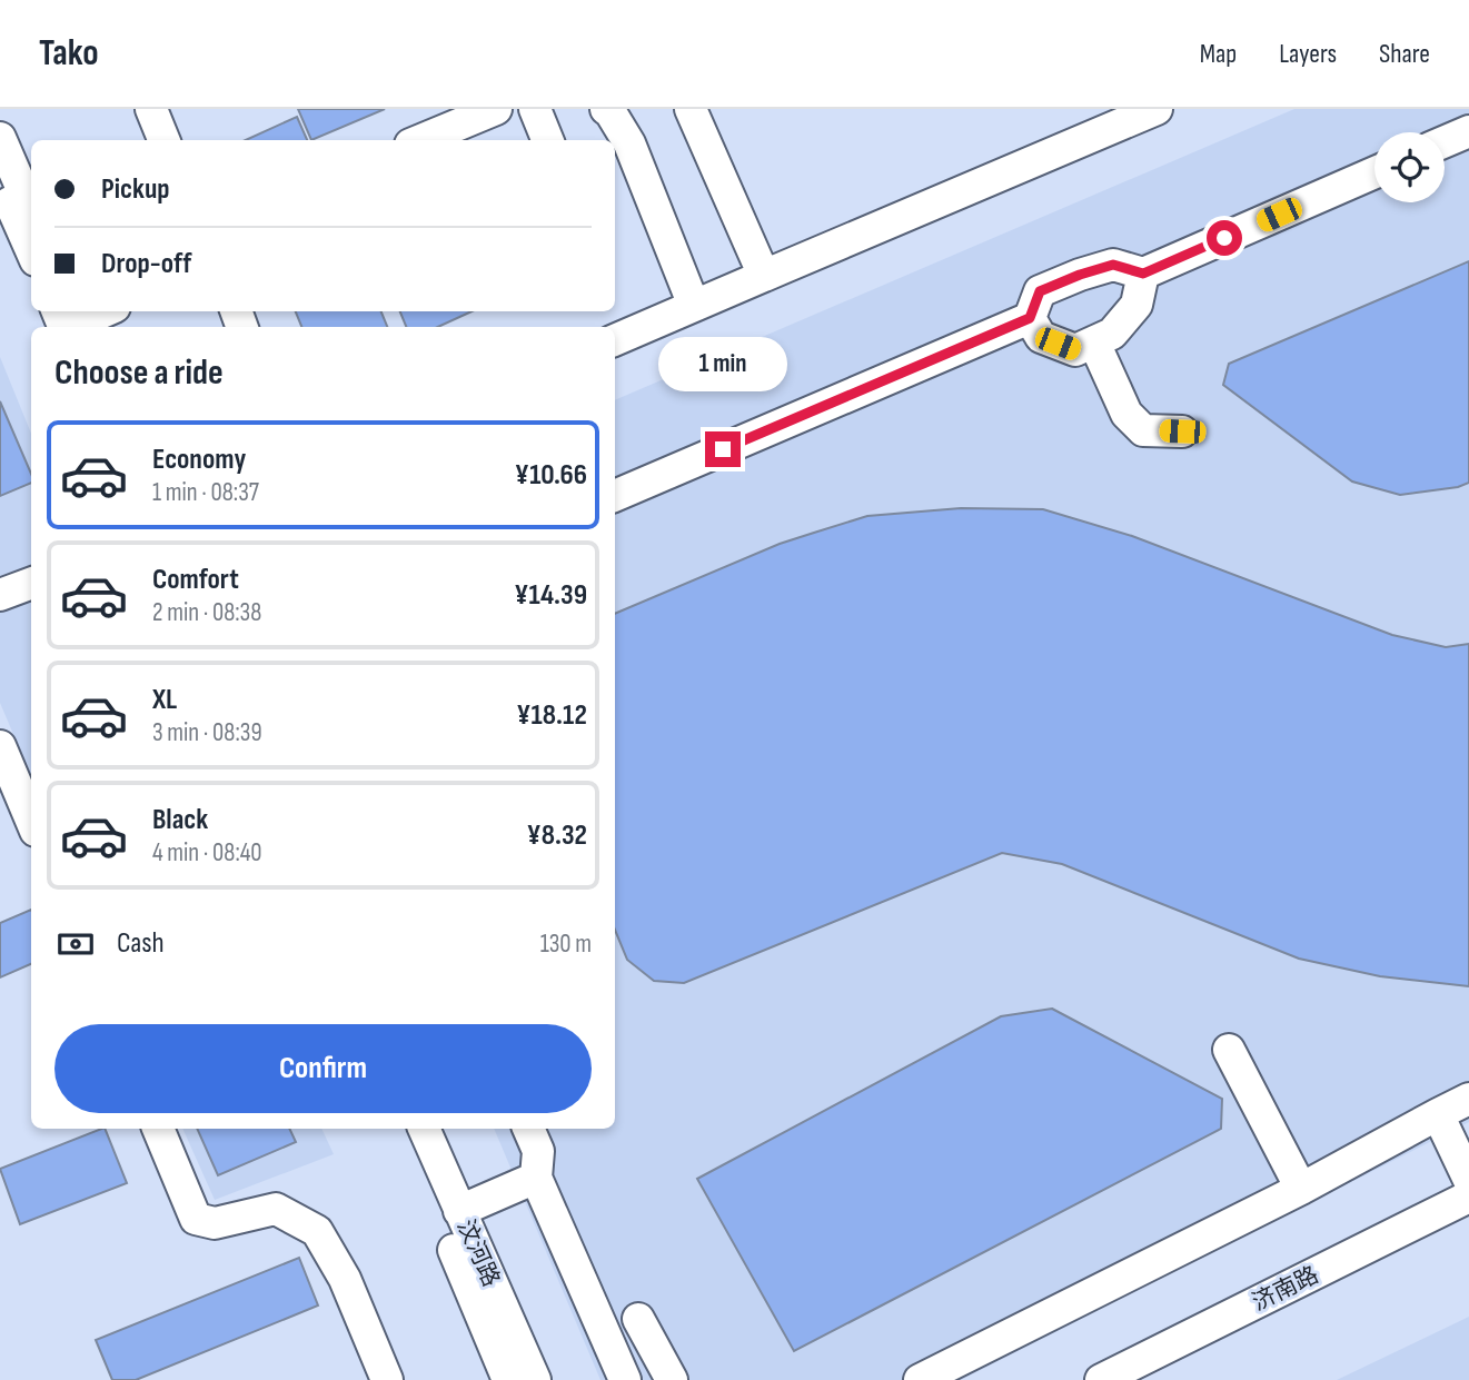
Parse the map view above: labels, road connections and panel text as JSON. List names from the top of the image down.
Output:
{
  "streets": {
    "street": ["汶河路", "济南路"]
  },
  "page": {
    "header": "Tako",
    "nav": ["Map", "Layers", "Share"],
    "banner": ["Pickup", "Drop-off"],
    "heading": "Choose a ride",
    "bubble": "1 min",
    "list": [
      {
        "name": "Economy",
        "note": "1 min · 08:37",
        "value": "¥10.66"
      },
      {
        "name": "Comfort",
        "note": "2 min · 08:38",
        "value": "¥14.39"
      },
      {
        "name": "XL",
        "note": "3 min · 08:39",
        "value": "¥18.12"
      },
      {
        "name": "Black",
        "note": "4 min · 08:40",
        "value": "¥8.32"
      }
    ],
    "pay": ["Cash", "130 m"],
    "buttons": "Confirm"
  }
}
